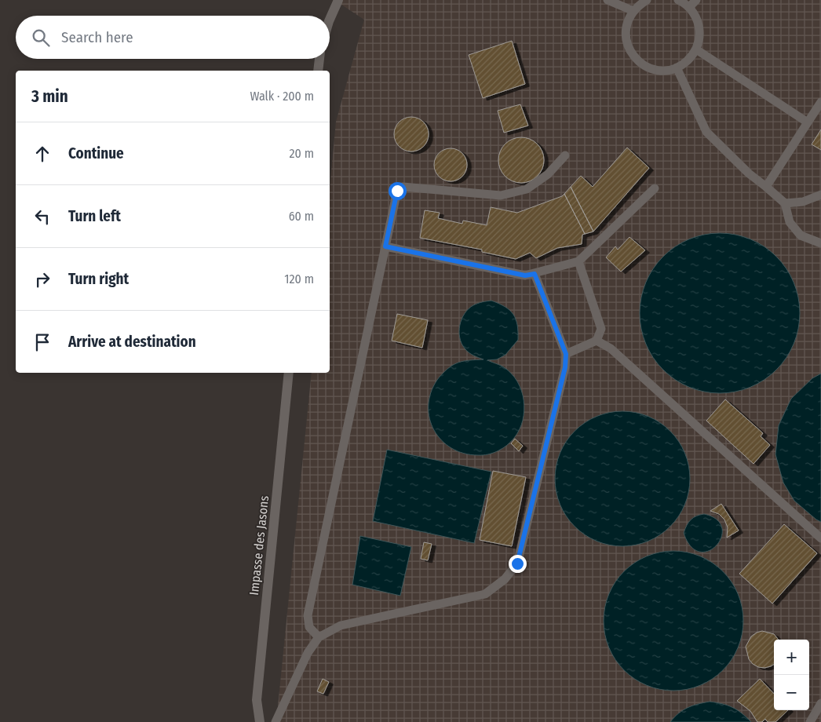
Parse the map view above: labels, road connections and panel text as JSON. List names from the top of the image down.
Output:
{
  "streets": {
    "street": ["Impasse des Jasons"]
  },
  "page": {
    "search": "Search here",
    "heading": ["3 min", "Walk · 200 m"],
    "list": [
      ["Continue", "20 m"],
      ["Turn left", "60 m"],
      ["Turn right", "120 m"],
      "Arrive at destination"
    ],
    "map_buttons": ["+", "−"]
  }
}
